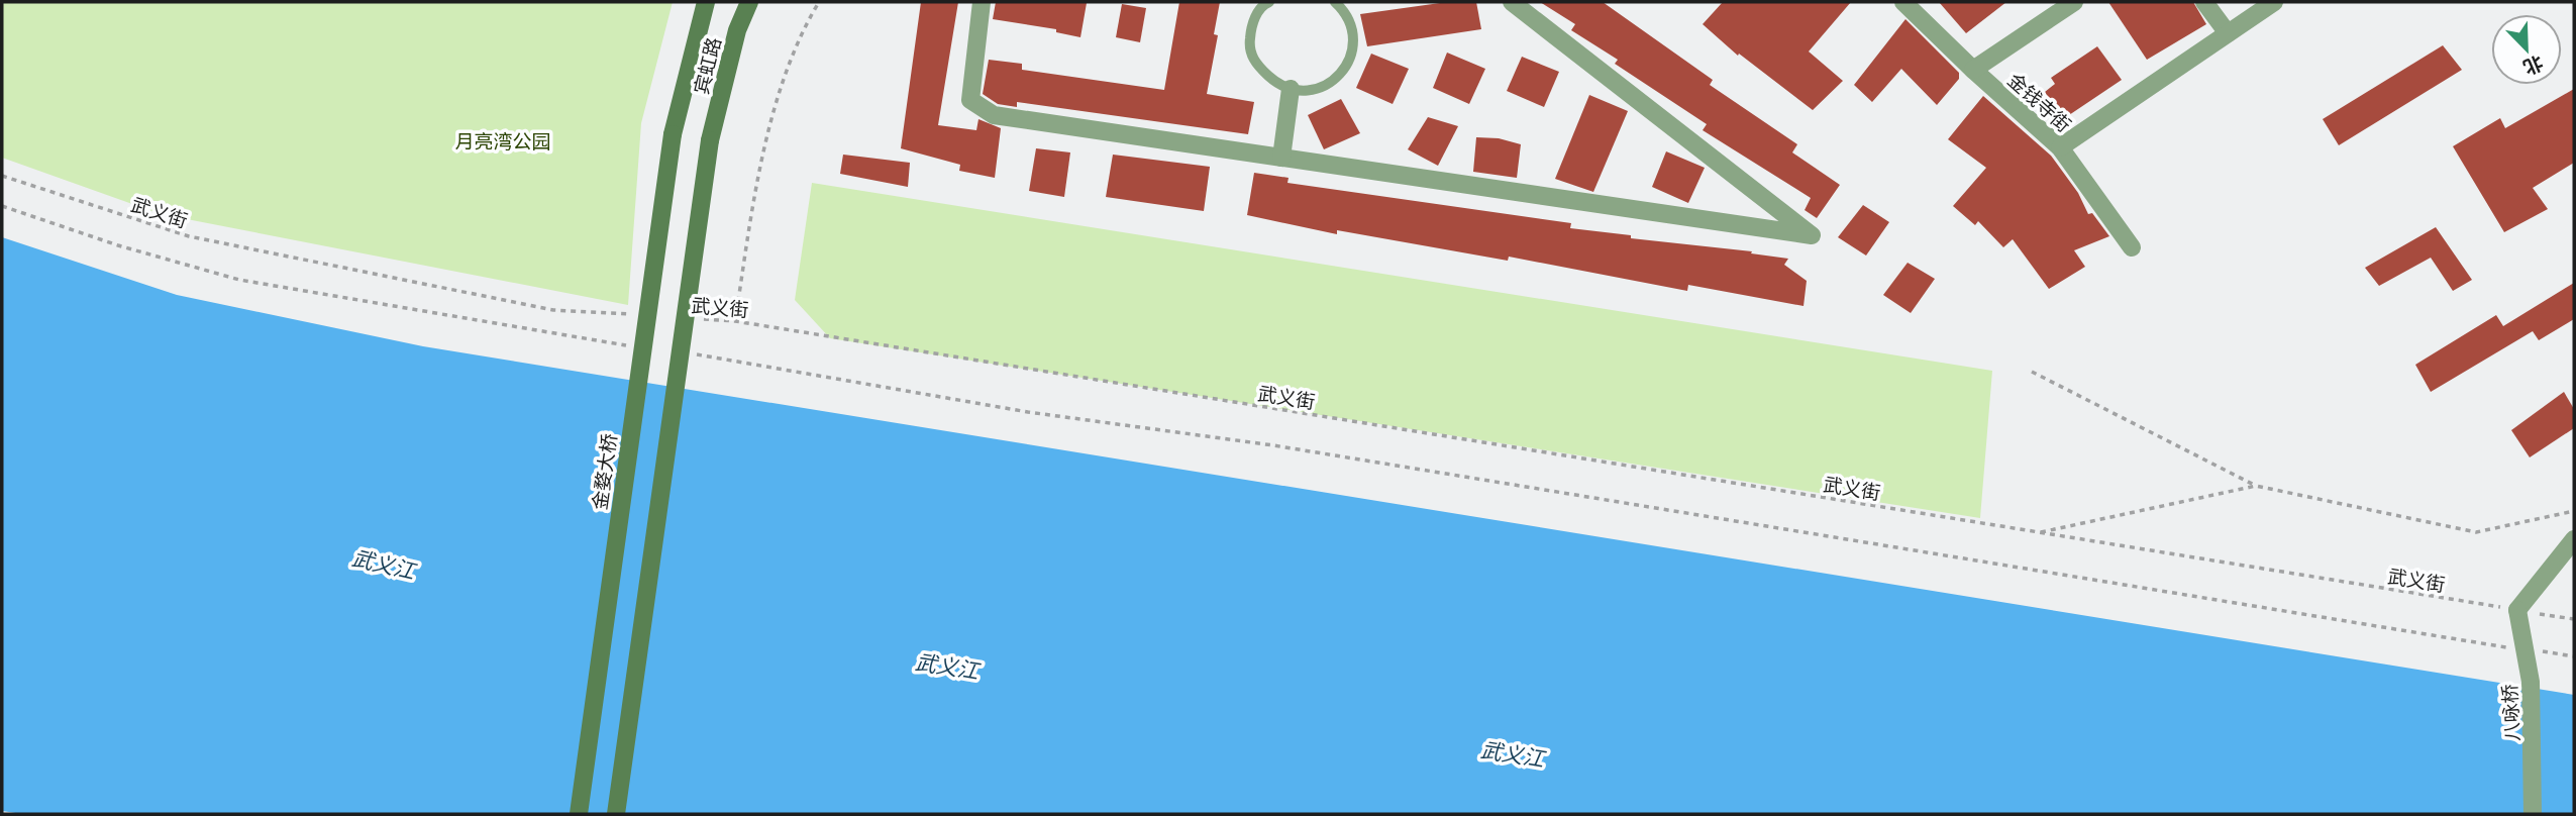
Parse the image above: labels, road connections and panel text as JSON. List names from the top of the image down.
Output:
{
  "streets": {
    "main road": ["宾虹路", "金婺大桥"],
    "street": ["金钱寺街", "八咏桥"],
    "path": ["武义街"]
  },
  "crossings": [
    ["宾虹路", "金婺大桥"],
    ["武义街", "八咏桥"]
  ],
  "water": ["武义江"],
  "parks": ["月亮湾公园"],
  "north": "bottom right"
}
